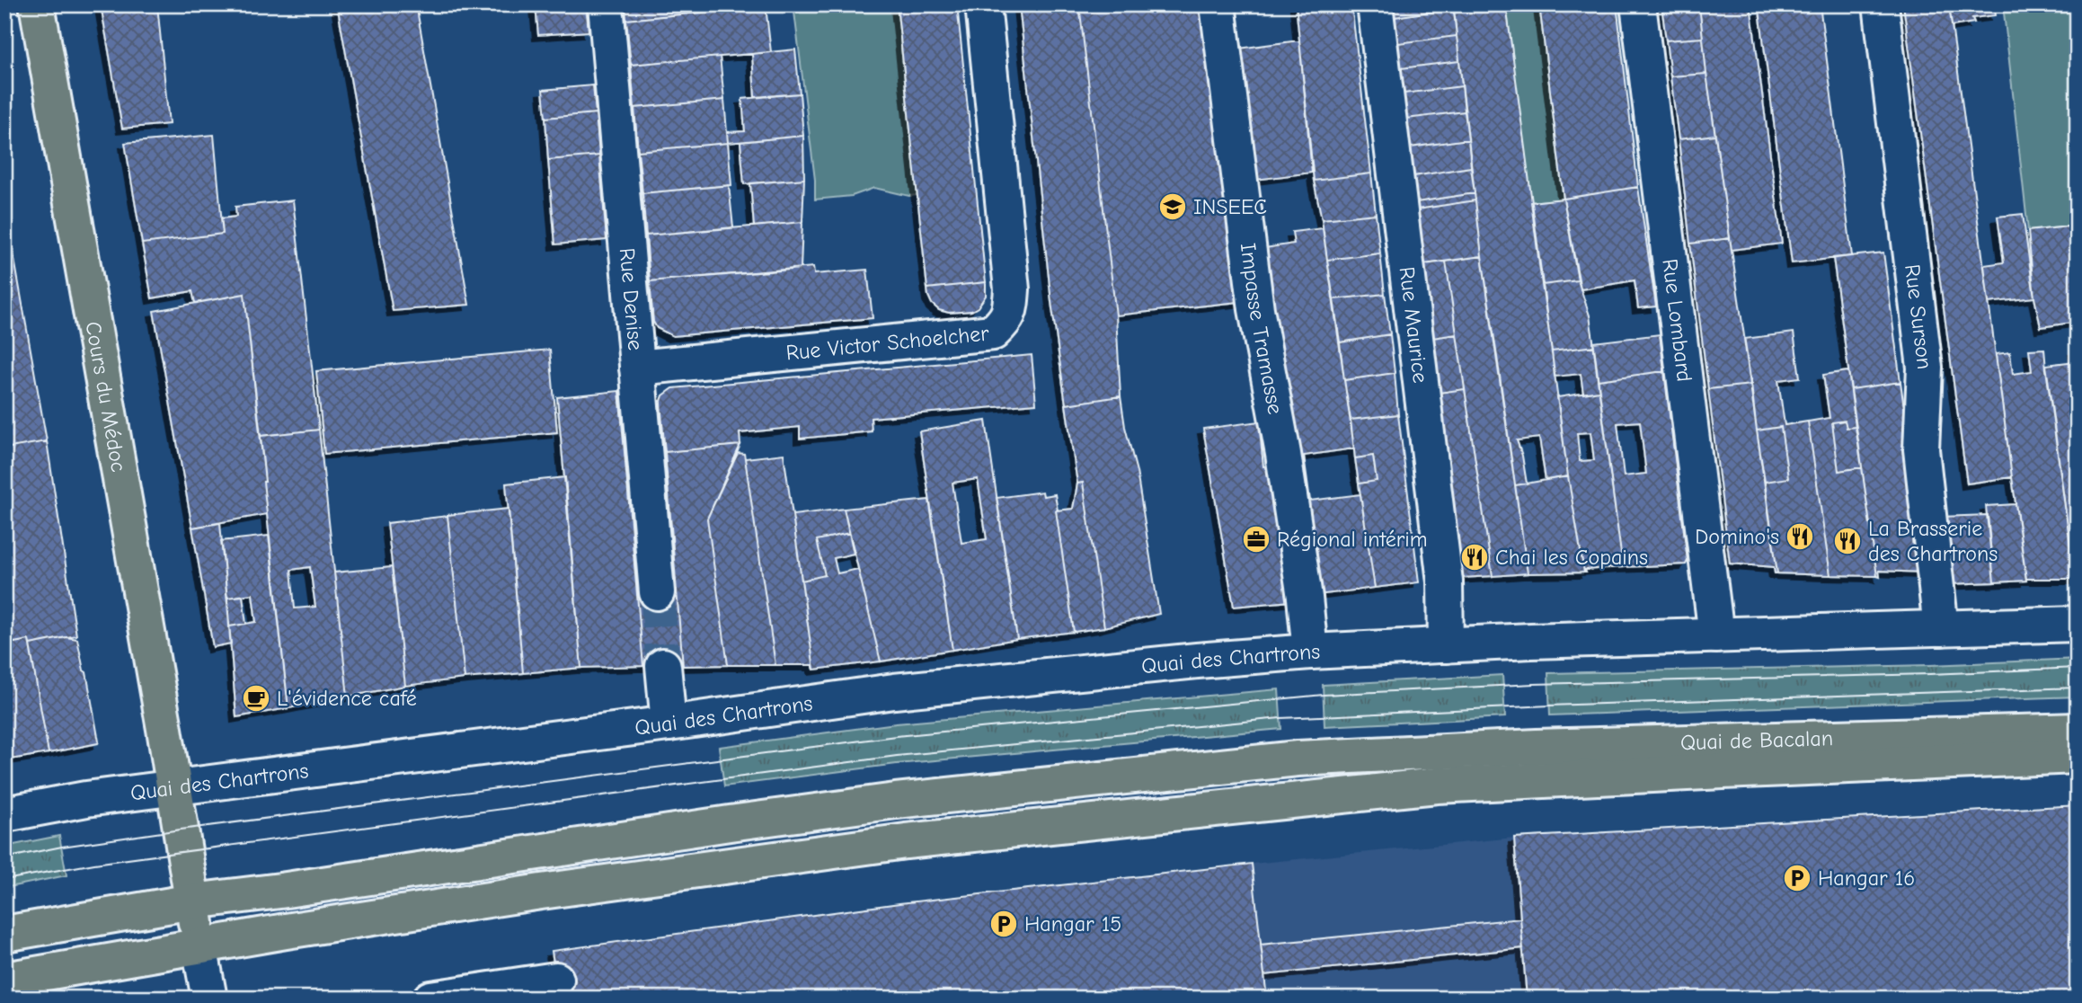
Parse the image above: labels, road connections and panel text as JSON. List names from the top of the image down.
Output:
{
  "streets": {
    "main road": ["Cours du Médoc", "Quai de Bacalan"],
    "street": [
      "Rue Denise",
      "Rue Surson",
      "Rue Lombard",
      "Rue Maurice",
      "Impasse Tramasse",
      "Rue Victor Schoelcher",
      "Quai des Chartrons"
    ]
  },
  "crossings": [
    ["Rue Denise", "Rue Victor Schoelcher"],
    ["Rue Maurice", "Quai des Chartrons"],
    ["Impasse Tramasse", "Quai des Chartrons"],
    ["Cours du Médoc", "Quai des Chartrons"],
    ["Cours du Médoc", "Quai de Bacalan"]
  ],
  "places": {
    "school or university": ["INSEEC"],
    "restaurant": ["Domino's", "La Brasserie des Chartrons", "Chai les Copains"],
    "office": ["Régional intérim"],
    "cafe": ["L'évidence café"],
    "parking": ["Hangar 16", "Hangar 15"]
  }
}
